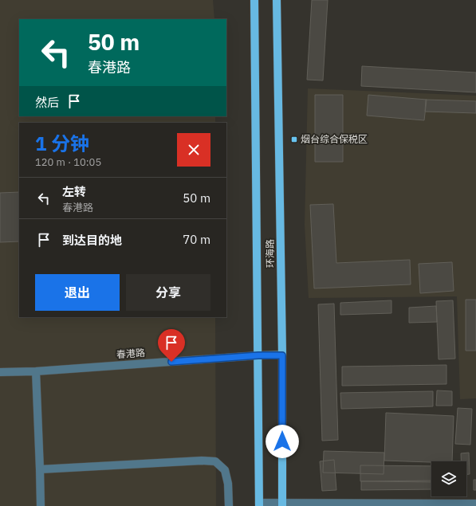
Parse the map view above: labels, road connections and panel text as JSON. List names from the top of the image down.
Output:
{
  "streets": {
    "main road": ["环海路"],
    "street": ["春港路"]
  },
  "crossings": [
    ["环海路", "春港路"]
  ],
  "places": {
    "transit": ["烟台综合保税区"]
  },
  "page": {
    "turn": ["50 m", "春港路"],
    "then": "然后",
    "heading": ["1 分钟", "120 m · 10:05"],
    "list": [
      {
        "name": "左转",
        "note": "春港路",
        "value": "50 m"
      },
      {
        "name": "到达目的地",
        "value": "70 m"
      }
    ],
    "buttons": ["退出", "分享"]
  }
}
